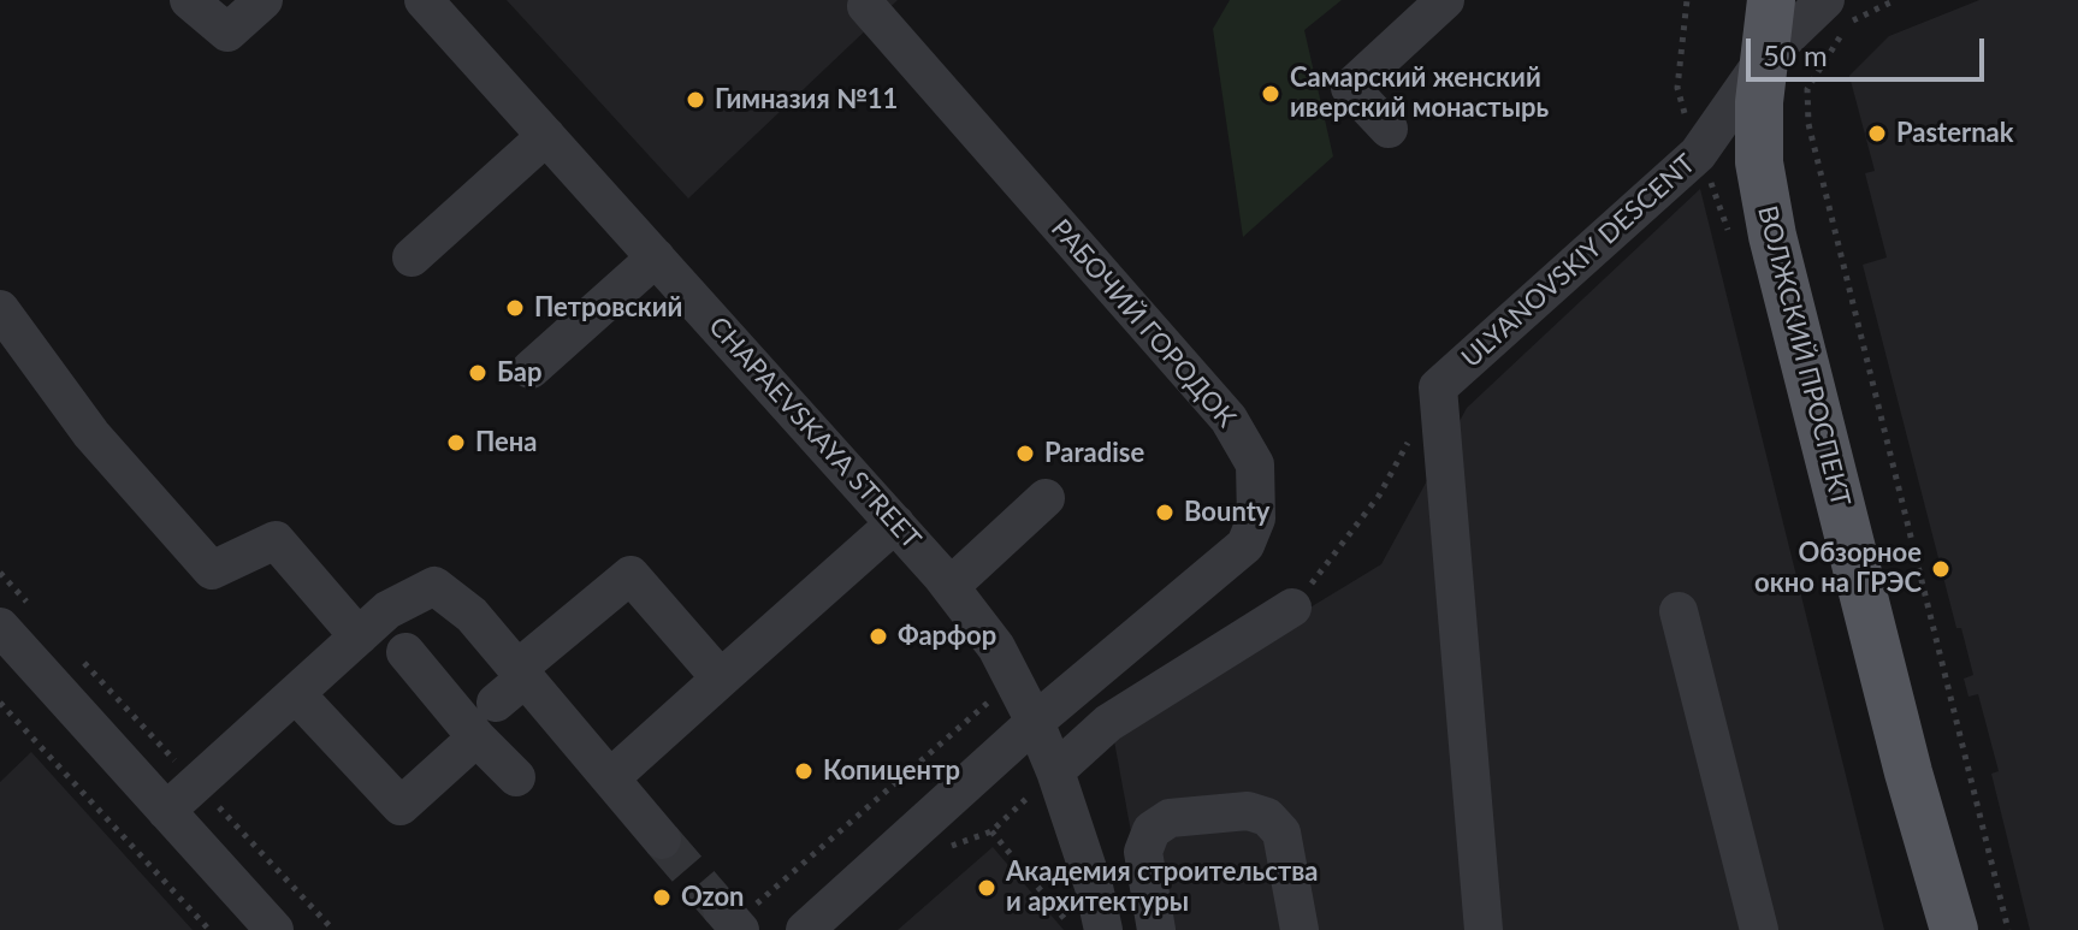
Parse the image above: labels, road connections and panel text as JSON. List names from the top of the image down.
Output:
{
  "streets": {
    "main road": ["ВОЛЖСКИЙ ПРОСПЕКТ"],
    "street": ["ULYANOVSKIY DESCENT", "РАБОЧИЙ ГОРОДОК", "CHAPAEVSKAYA STREET"]
  },
  "crossings": [
    ["ULYANOVSKIY DESCENT", "ВОЛЖСКИЙ ПРОСПЕКТ"],
    ["РАБОЧИЙ ГОРОДОК", "CHAPAEVSKAYA STREET"]
  ],
  "places": [
    "Самарский женский иверский монастырь",
    "Гимназия №11",
    "Pasternak",
    "Петровский",
    "Бар",
    "Пена",
    "Paradise",
    "Bounty",
    "Обзорное окно на ГРЭС",
    "Фарфор",
    "Копицентр",
    "Академия строительства и архитектуры",
    "Ozon"
  ],
  "scale_bar": "50 m"
}
